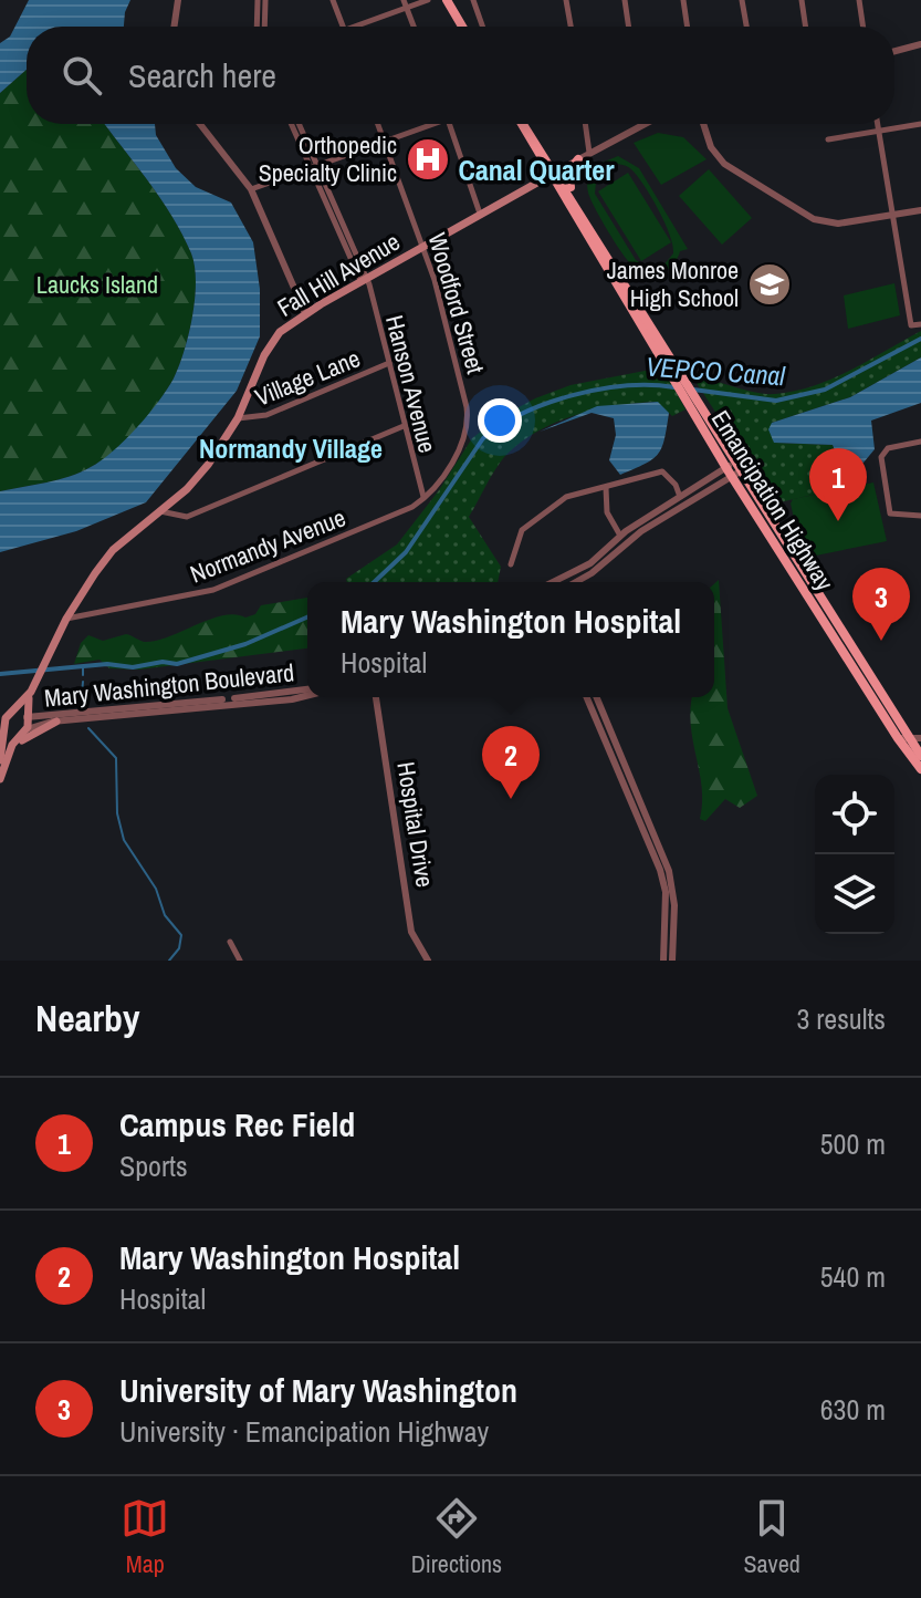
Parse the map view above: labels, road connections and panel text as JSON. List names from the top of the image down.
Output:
{
  "streets": {
    "main road": ["Fall Hill Avenue", "Emancipation Highway"],
    "street": [
      "Woodford Street",
      "Village Lane",
      "Hanson Avenue",
      "Normandy Avenue",
      "Mary Washington Boulevard",
      "Hospital Drive"
    ]
  },
  "crossings": [
    ["Fall Hill Avenue", "Woodford Street"],
    ["Fall Hill Avenue", "Village Lane"],
    ["Fall Hill Avenue", "Hanson Avenue"],
    ["Fall Hill Avenue", "Emancipation Highway"],
    ["Fall Hill Avenue", "Normandy Avenue"],
    ["Fall Hill Avenue", "Mary Washington Boulevard"],
    ["Woodford Street", "Hanson Avenue"],
    ["Woodford Street", "Normandy Avenue"],
    ["Village Lane", "Hanson Avenue"],
    ["Hanson Avenue", "Normandy Avenue"]
  ],
  "districts": ["Canal Quarter", "Normandy Village"],
  "water": ["VEPCO Canal"],
  "parks": ["Laucks Island"],
  "places": {
    "hospital": ["Orthopedic Specialty Clinic"],
    "school or university": ["James Monroe High School"]
  },
  "page": {
    "search": "Search here",
    "pins": ["1", "3", "2"],
    "popup": ["Mary Washington Hospital", "Hospital"],
    "heading": ["Nearby", "3 results"],
    "list": [
      {
        "mark": "1",
        "name": "Campus Rec Field",
        "note": "Sports",
        "value": "500 m"
      },
      {
        "mark": "2",
        "name": "Mary Washington Hospital",
        "note": "Hospital",
        "value": "540 m"
      },
      {
        "mark": "3",
        "name": "University of Mary Washington",
        "note": "University · Emancipation Highway",
        "value": "630 m"
      }
    ],
    "nav": ["Map", "Directions", "Saved"]
  }
}
